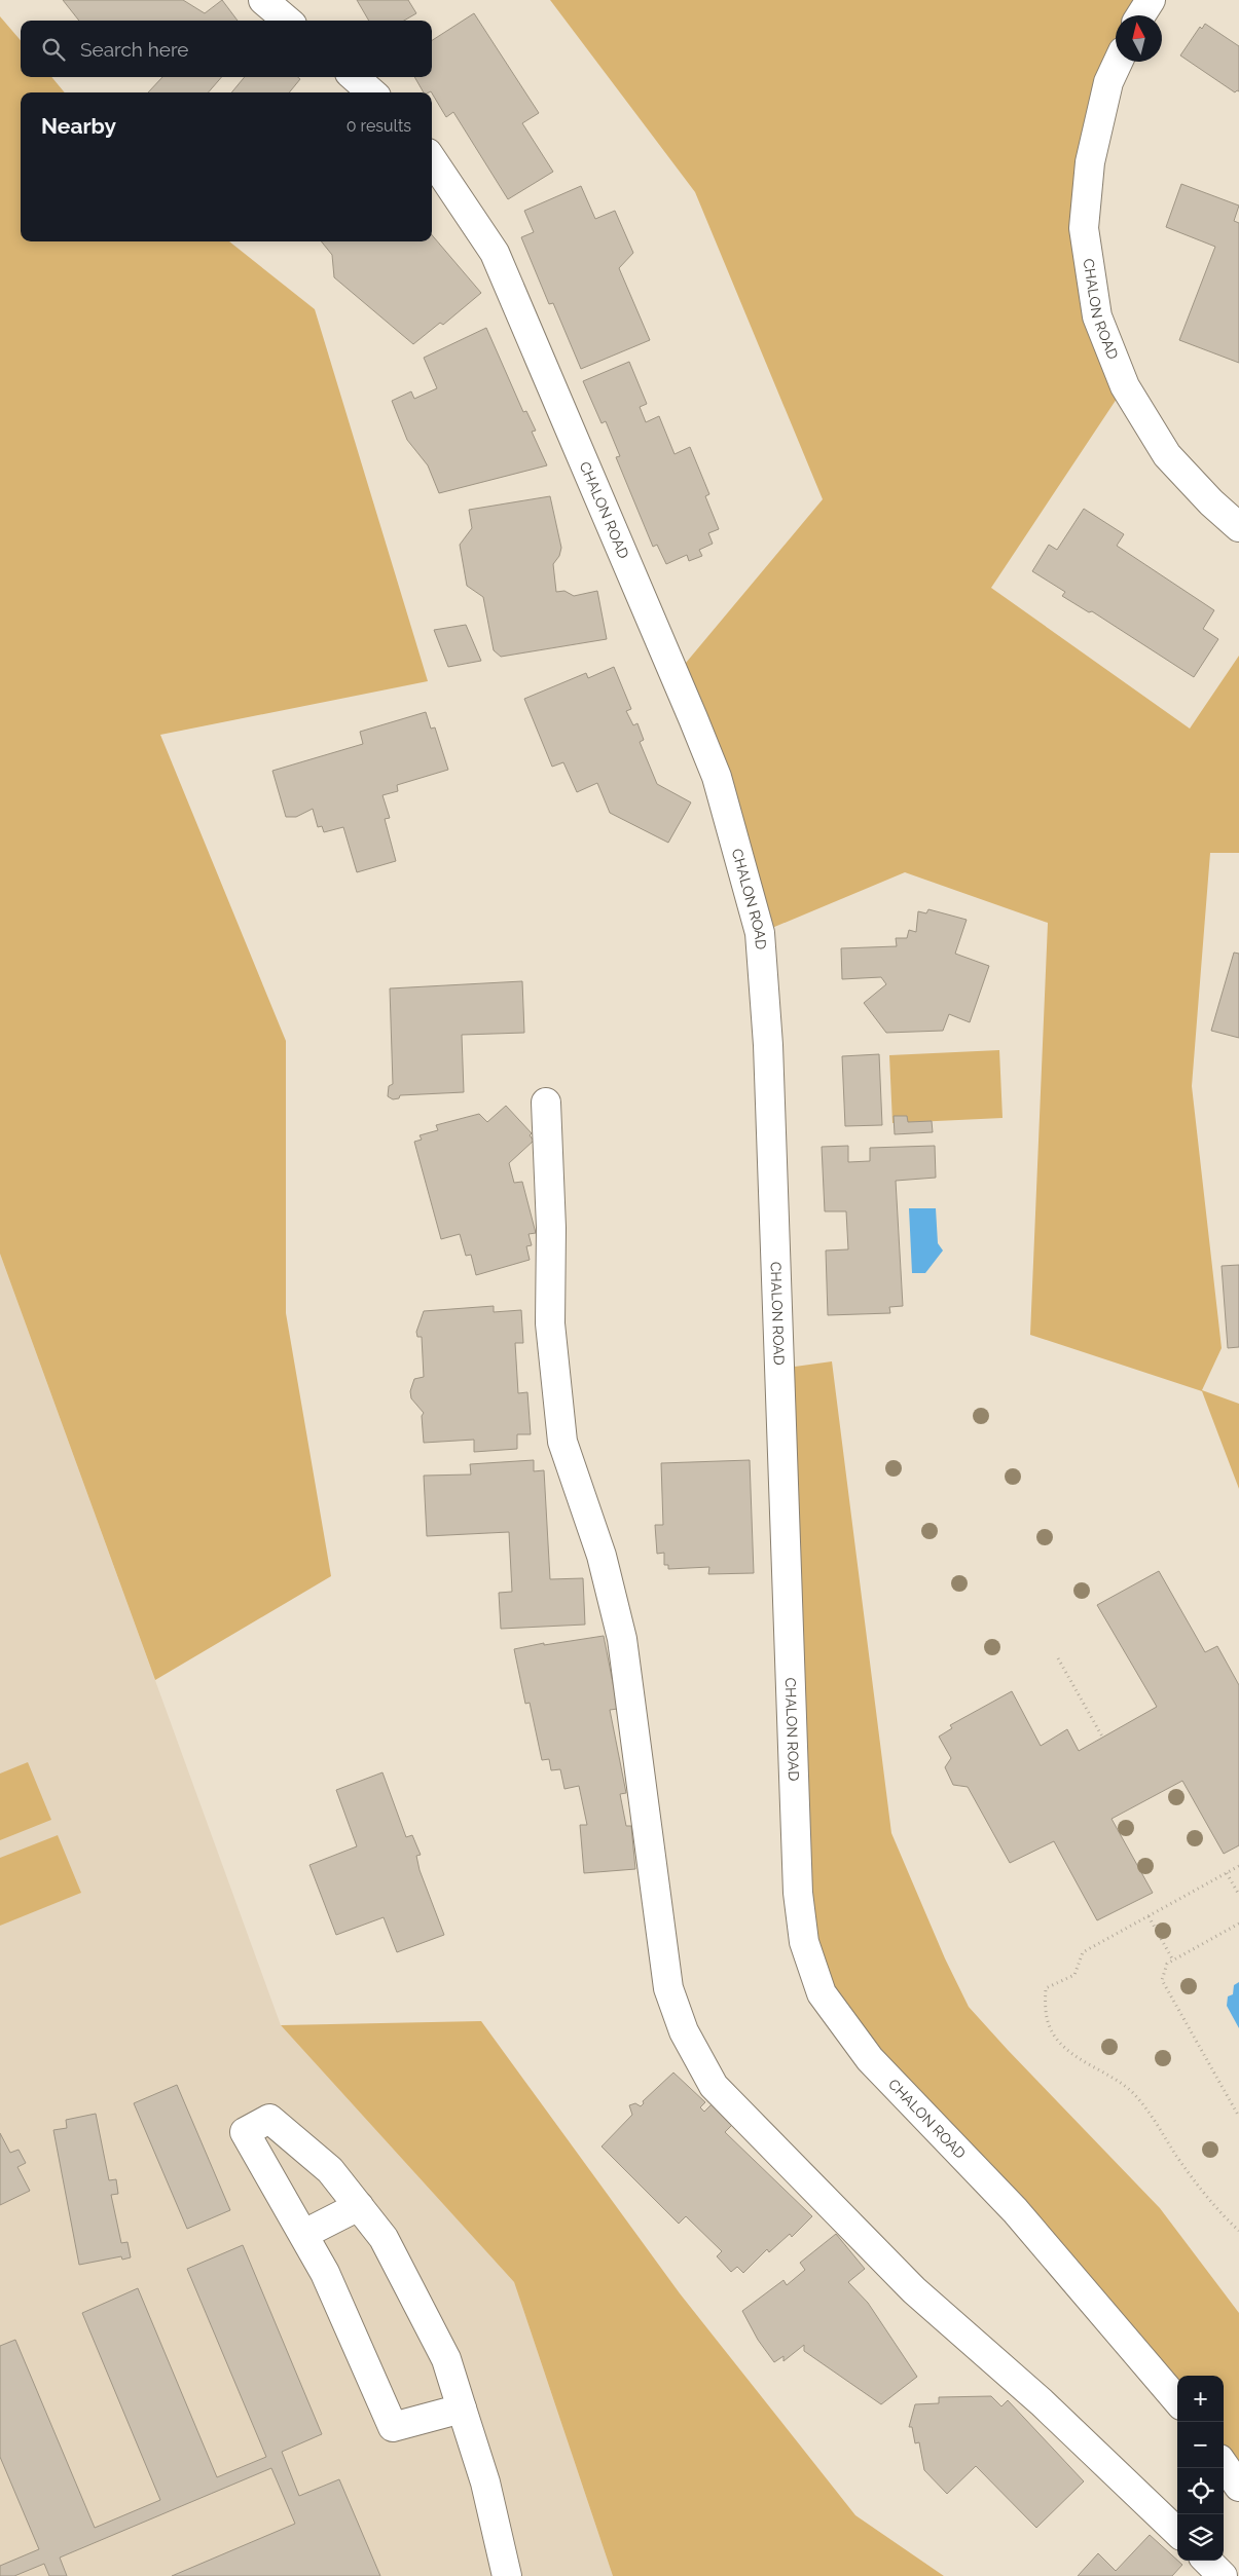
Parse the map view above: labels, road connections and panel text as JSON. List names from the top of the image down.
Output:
{
  "streets": {
    "street": ["CHALON ROAD"]
  },
  "north": "top",
  "page": {
    "search": "Search here",
    "heading": ["Nearby", "0 results"],
    "map_buttons": ["+", "−"]
  }
}
